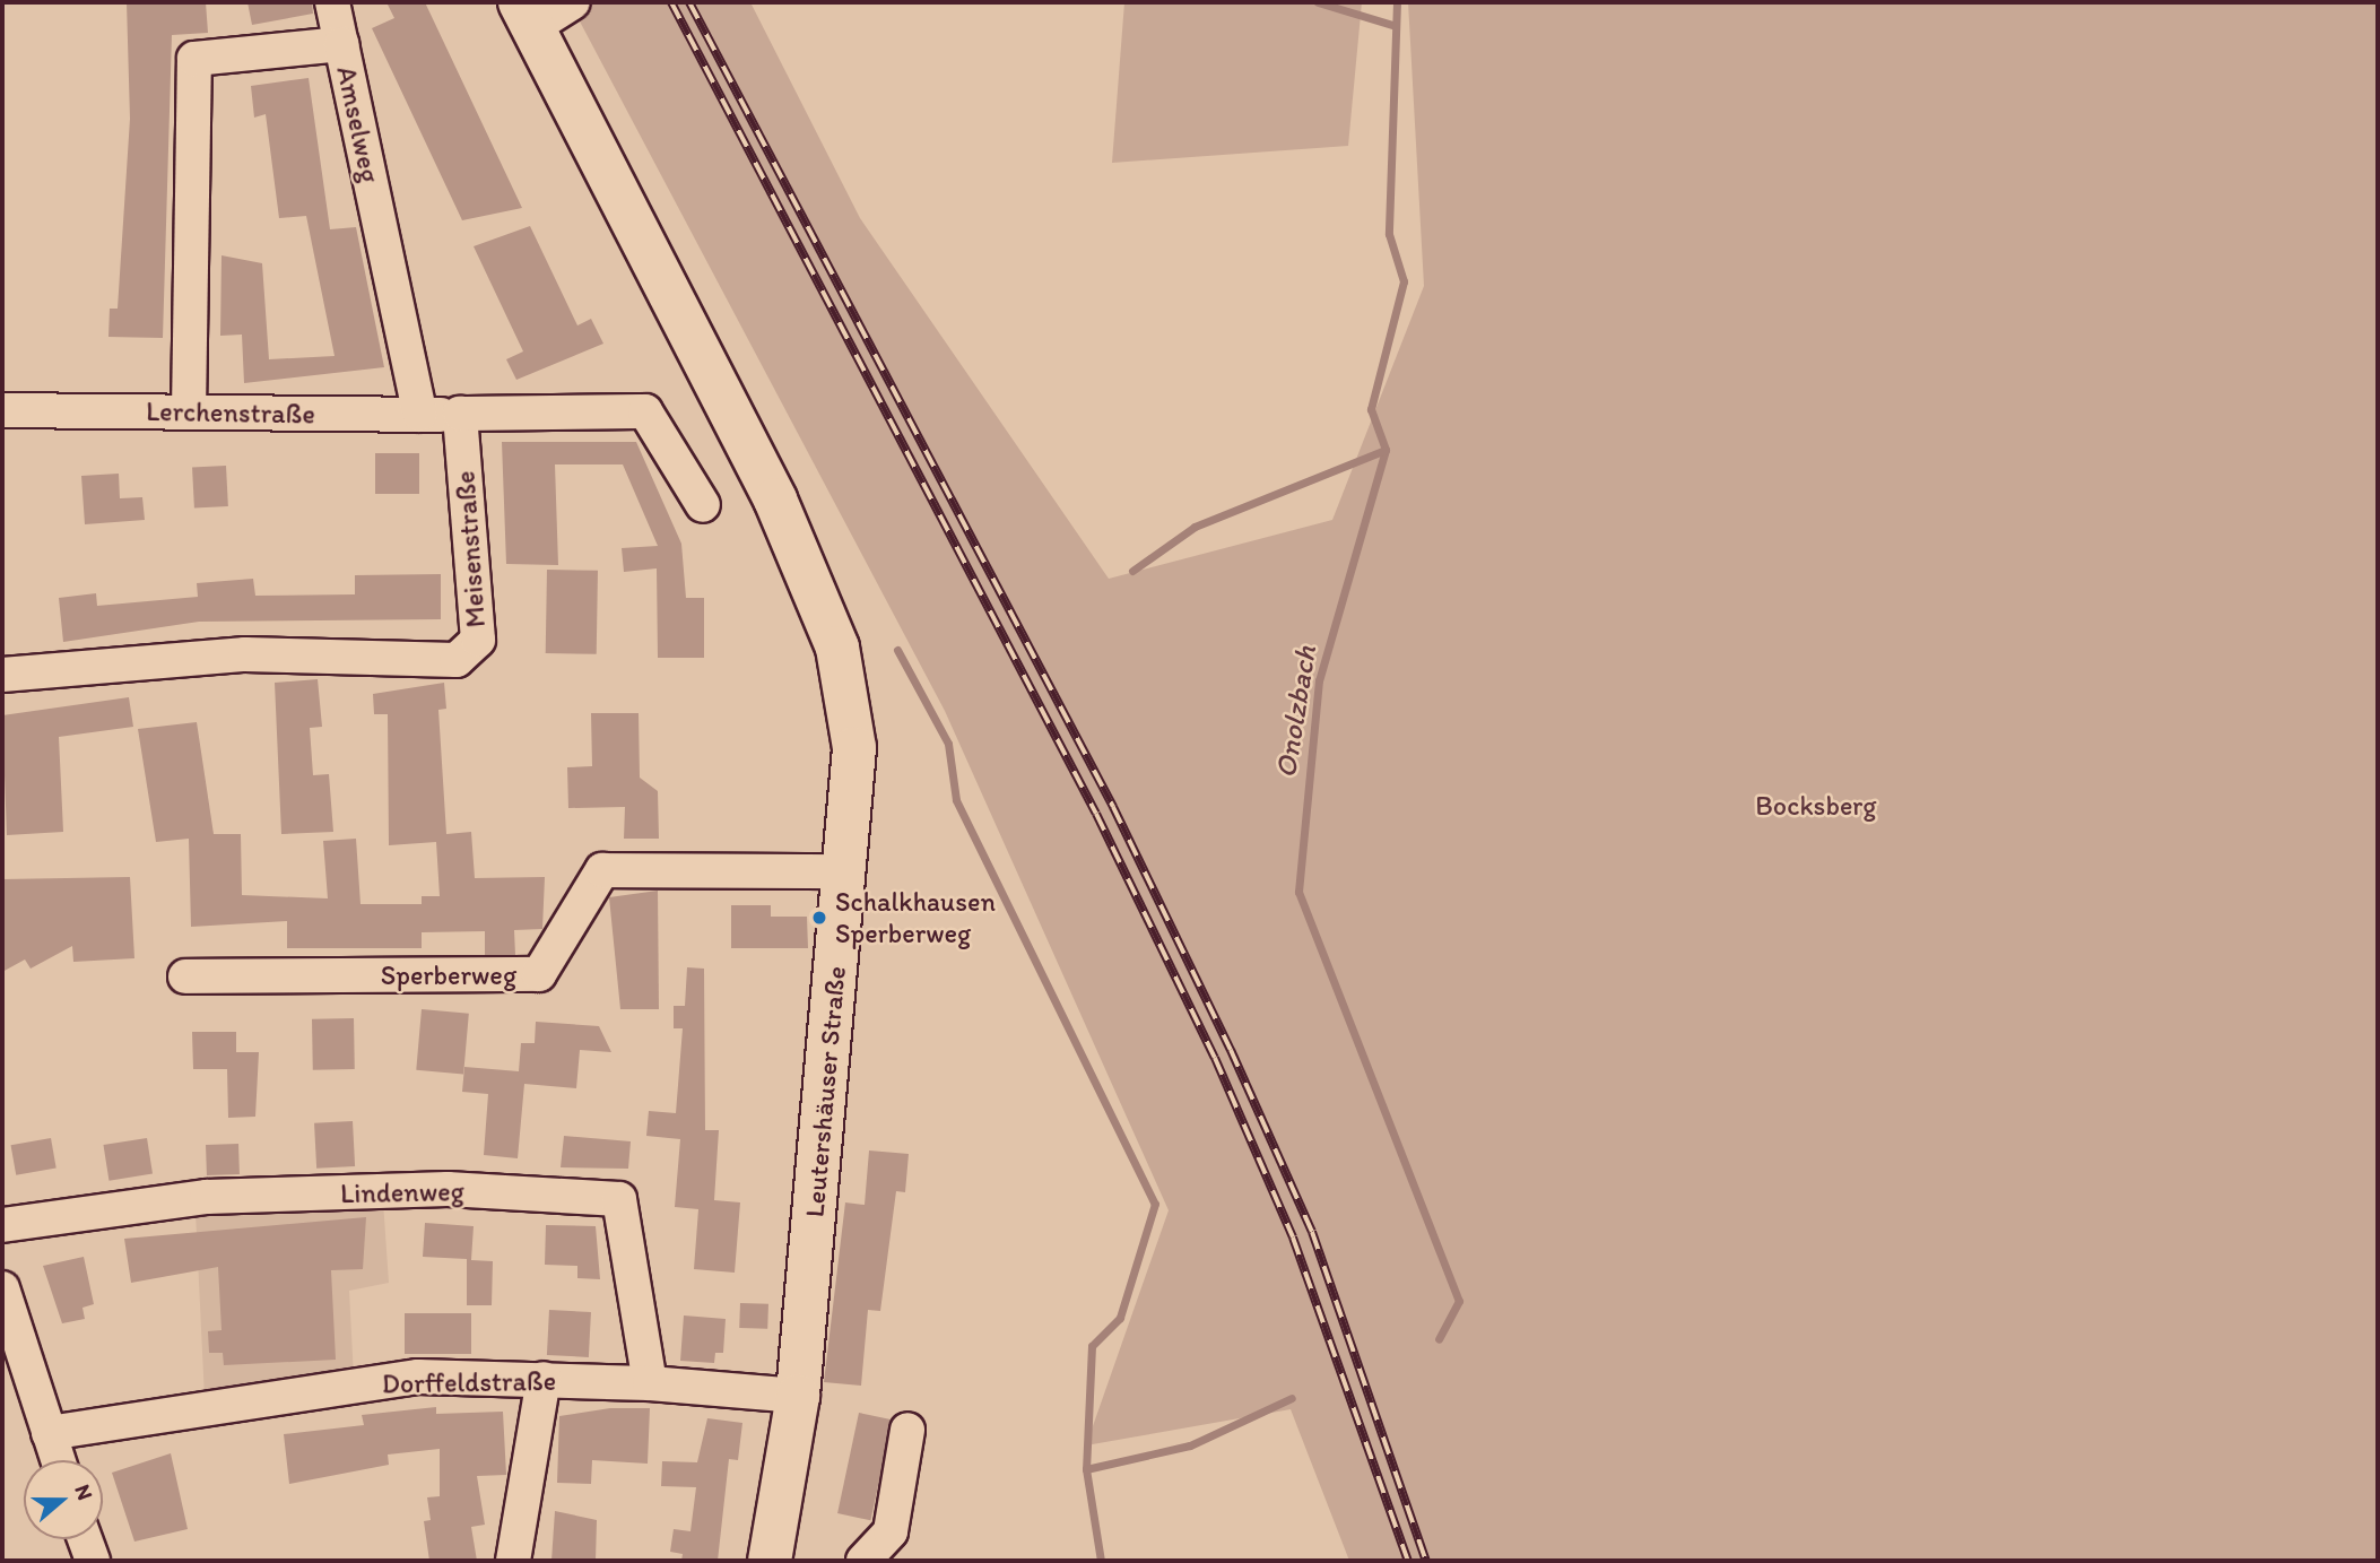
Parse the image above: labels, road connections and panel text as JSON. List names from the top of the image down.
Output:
{
  "streets": {
    "main road": ["Leutershäuser Straße"],
    "street": [
      "Amselweg",
      "Lerchenstraße",
      "Meisenstraße",
      "Sperberweg",
      "Lindenweg",
      "Dorffeldstraße"
    ]
  },
  "crossings": [
    ["Amselweg", "Lerchenstraße"],
    ["Lerchenstraße", "Meisenstraße"],
    ["Sperberweg", "Leutershäuser Straße"],
    ["Leutershäuser Straße", "Dorffeldstraße"],
    ["Lindenweg", "Dorffeldstraße"]
  ],
  "water": ["Onolzbach"],
  "parks": ["Bocksberg"],
  "places": ["Schalkhausen Sperberweg"],
  "north": "right"
}
